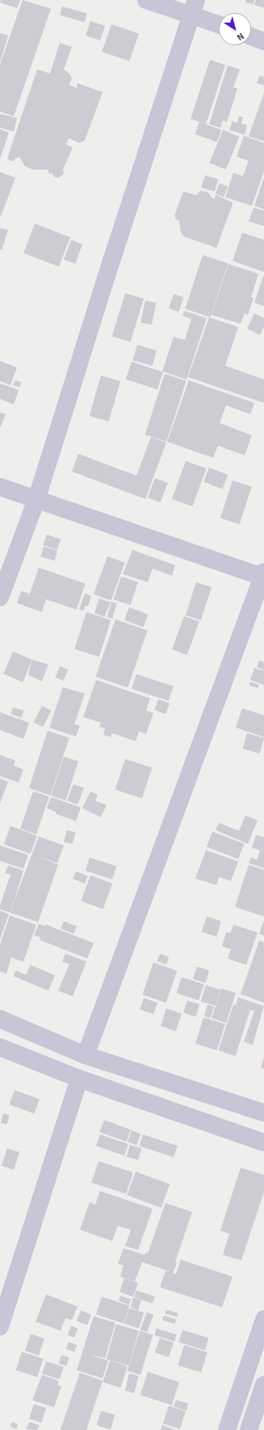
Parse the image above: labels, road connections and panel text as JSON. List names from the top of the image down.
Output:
{
  "north": "bottom right"
}
